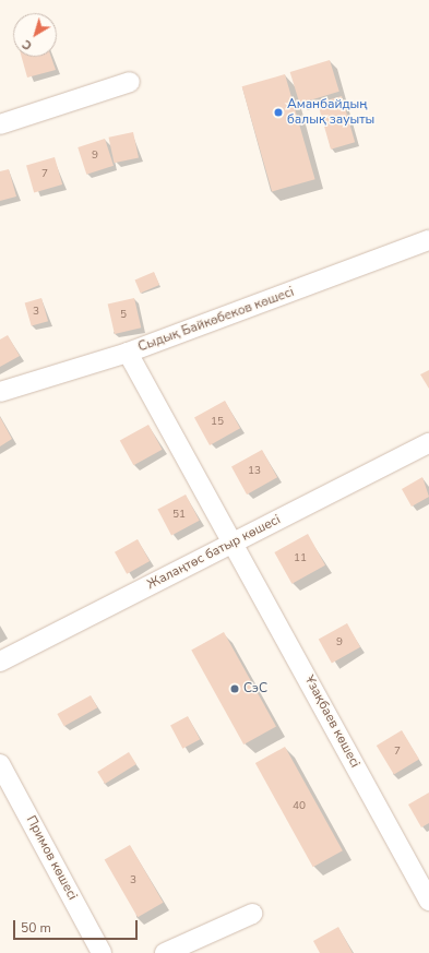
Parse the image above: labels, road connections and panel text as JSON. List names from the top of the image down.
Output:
{
  "streets": {
    "street": [
      "Сыдық Байкөбеков көшесі",
      "Жалаңтөс батыр көшесі",
      "Ұзақбаев көшесі",
      "Примов көшесі"
    ]
  },
  "crossings": [
    ["Сыдық Байкөбеков көшесі", "Ұзақбаев көшесі"],
    ["Жалаңтөс батыр көшесі", "Ұзақбаев көшесі"]
  ],
  "places": ["Аманбайдың балық зауыты", "СэС"],
  "house_numbers": [
    "9",
    "7",
    "3",
    "5",
    "15",
    "13",
    "51",
    "11",
    "9",
    "7",
    "40",
    "3"
  ],
  "scale_bar": "50 m",
  "north": "bottom left"
}
